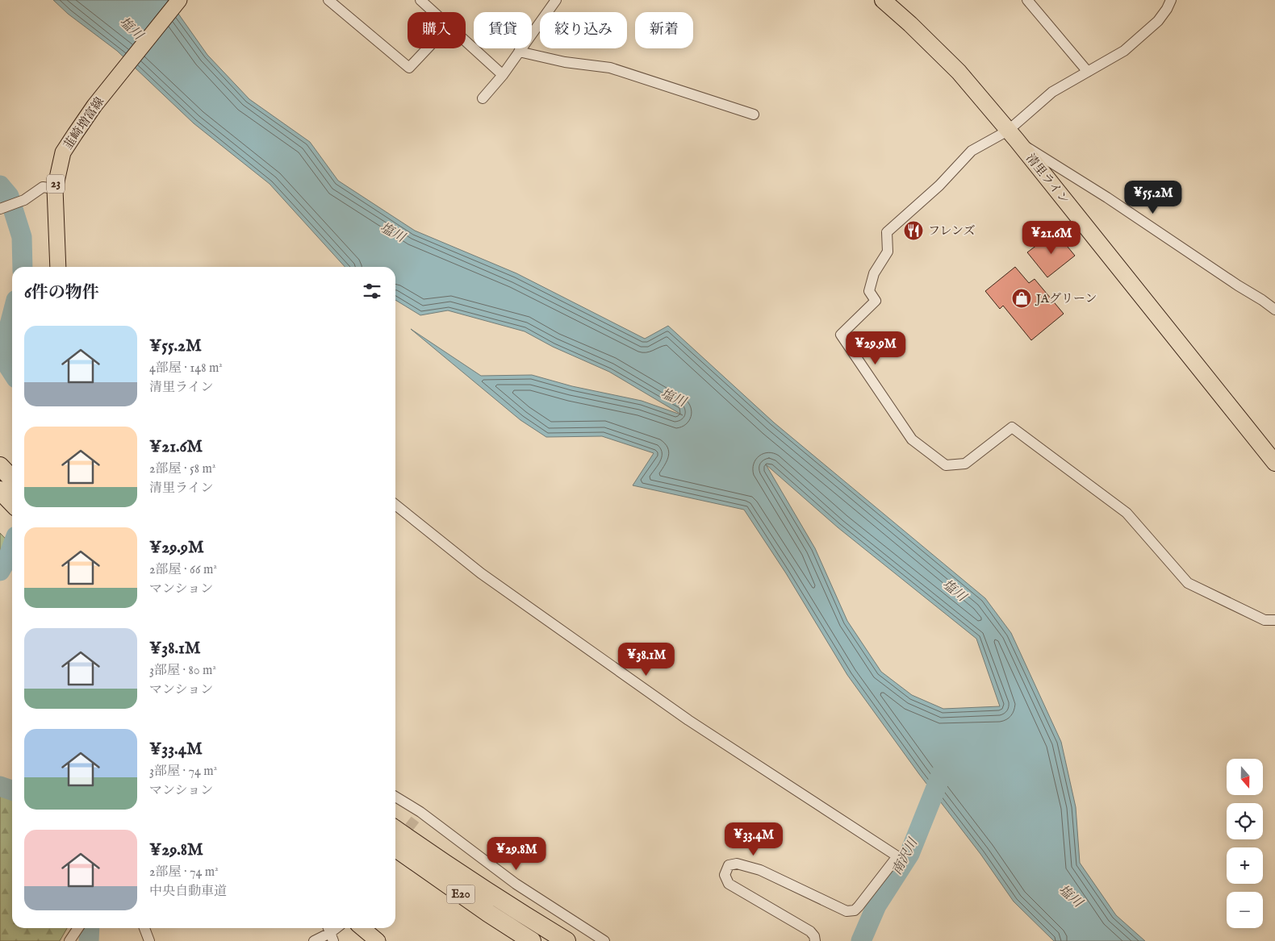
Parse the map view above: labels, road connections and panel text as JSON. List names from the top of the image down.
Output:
{
  "streets": {
    "highway": ["清里ライン", "E20"],
    "main road": ["韮崎増富線", "23"]
  },
  "water": ["塩川", "南沢川"],
  "places": {
    "restaurant": ["フレンズ"],
    "shop": ["JAグリーン"]
  },
  "north": "bottom",
  "page": {
    "chip": [
      "購入",
      "賃貸",
      "絞り込み",
      "新着"
    ],
    "price": [
      "¥55.2M",
      "¥21.6M",
      "¥29.9M",
      "¥38.1M",
      "¥33.4M",
      "¥29.8M"
    ],
    "heading": "6件の物件",
    "list": [
      {
        "name": "¥55.2M",
        "note": "4部屋 · 148 m² · 清里ライン"
      },
      {
        "name": "¥21.6M",
        "note": "2部屋 · 58 m² · 清里ライン"
      },
      {
        "name": "¥29.9M",
        "note": "2部屋 · 66 m² · マンション"
      },
      {
        "name": "¥38.1M",
        "note": "3部屋 · 80 m² · マンション"
      },
      {
        "name": "¥33.4M",
        "note": "3部屋 · 74 m² · マンション"
      },
      {
        "name": "¥29.8M",
        "note": "2部屋 · 74 m² · 中央自動車道"
      }
    ],
    "map_buttons": ["+", "−"]
  }
}
